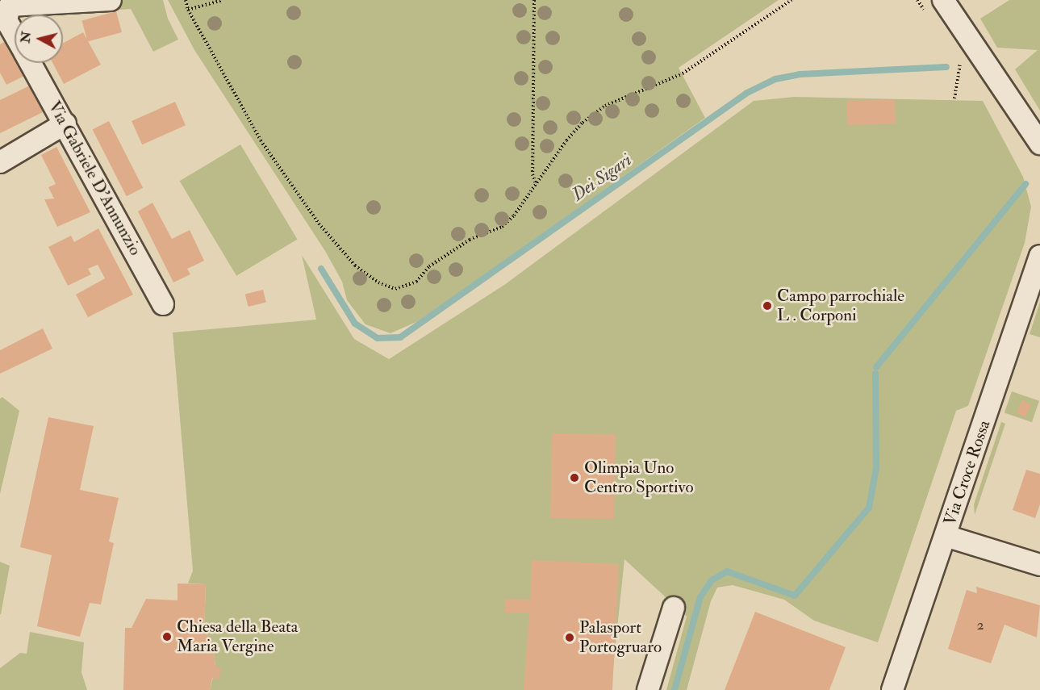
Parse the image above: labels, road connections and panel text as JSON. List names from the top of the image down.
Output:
{
  "streets": {
    "street": ["Via Gabriele D'Annunzio", "Via Croce Rossa"]
  },
  "water": ["Dei Sigari"],
  "places": [
    "Campo parrochiale L . Corponi",
    "Olimpia Uno Centro Sportivo",
    "Chiesa della Beata Maria Vergine",
    "Palasport Portogruaro"
  ],
  "house_numbers": ["2"],
  "north": "left"
}
